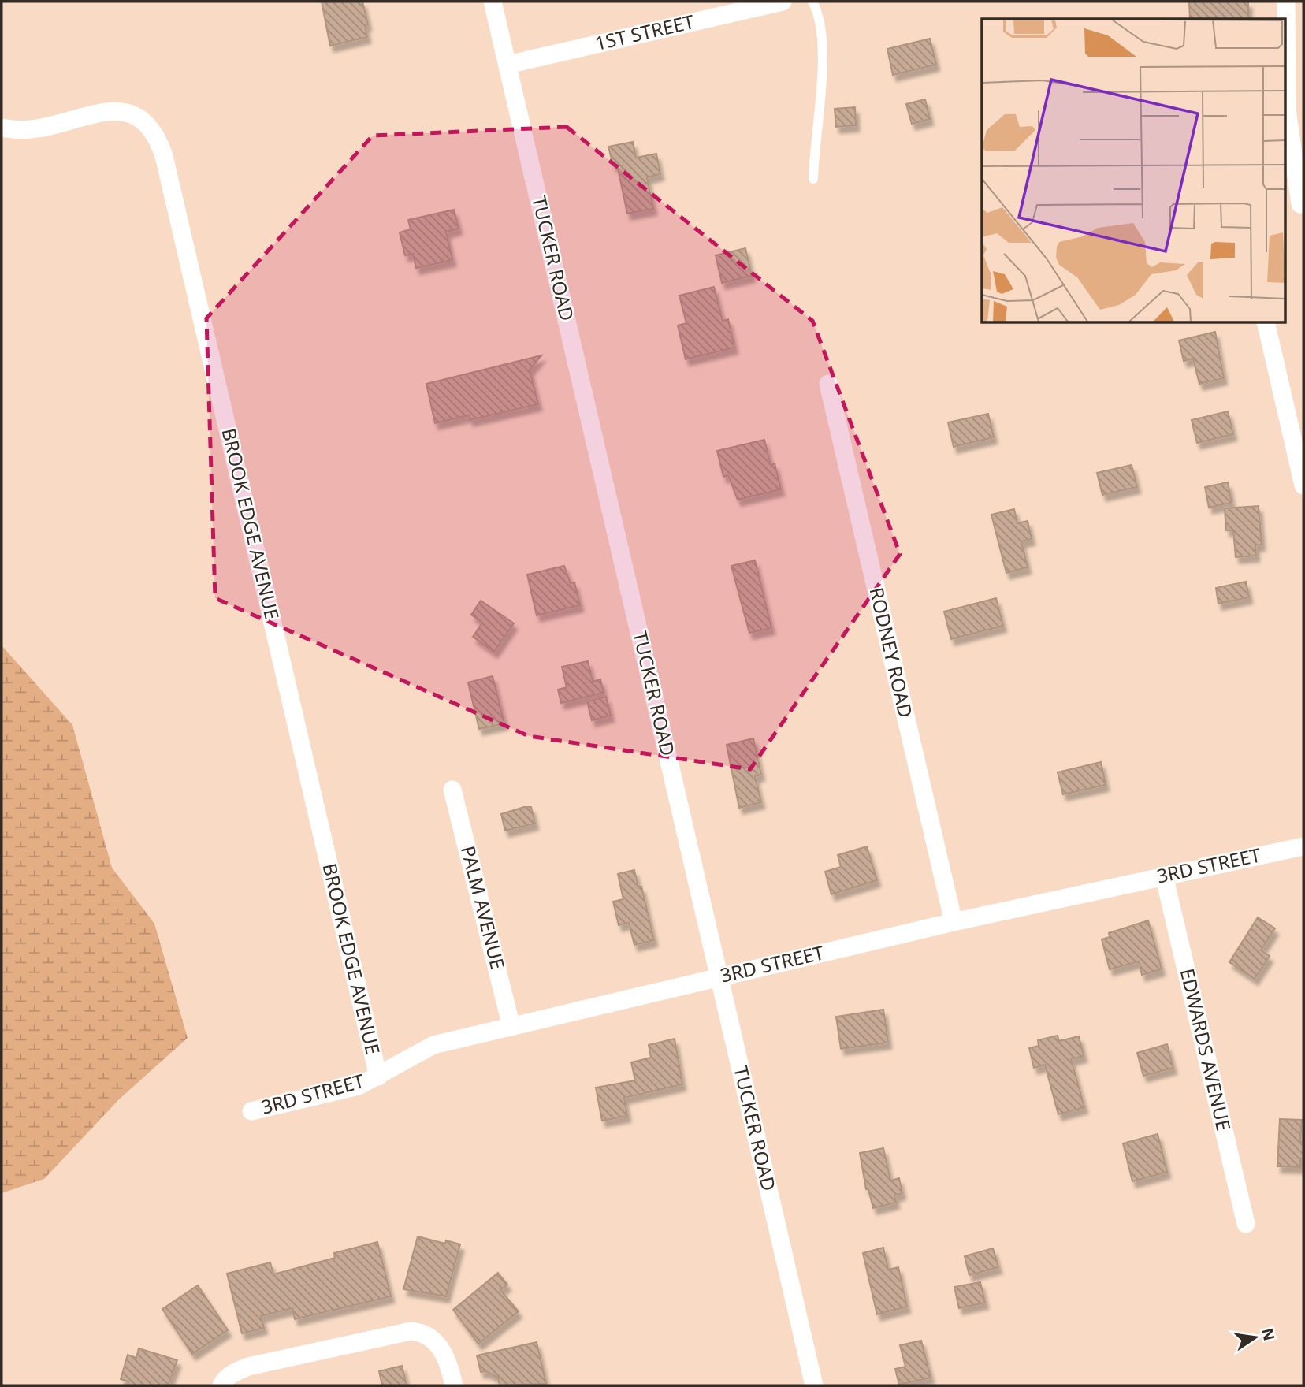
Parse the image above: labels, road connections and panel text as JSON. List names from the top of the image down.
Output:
{
  "streets": {
    "street": [
      "1ST STREET",
      "TUCKER ROAD",
      "BROOK EDGE AVENUE",
      "RODNEY ROAD",
      "3RD STREET",
      "PALM AVENUE",
      "EDWARDS AVENUE"
    ]
  },
  "crossings": [
    ["1ST STREET", "TUCKER ROAD"],
    ["TUCKER ROAD", "3RD STREET"],
    ["BROOK EDGE AVENUE", "3RD STREET"],
    ["RODNEY ROAD", "3RD STREET"],
    ["3RD STREET", "PALM AVENUE"],
    ["3RD STREET", "EDWARDS AVENUE"]
  ],
  "north": "right"
}
